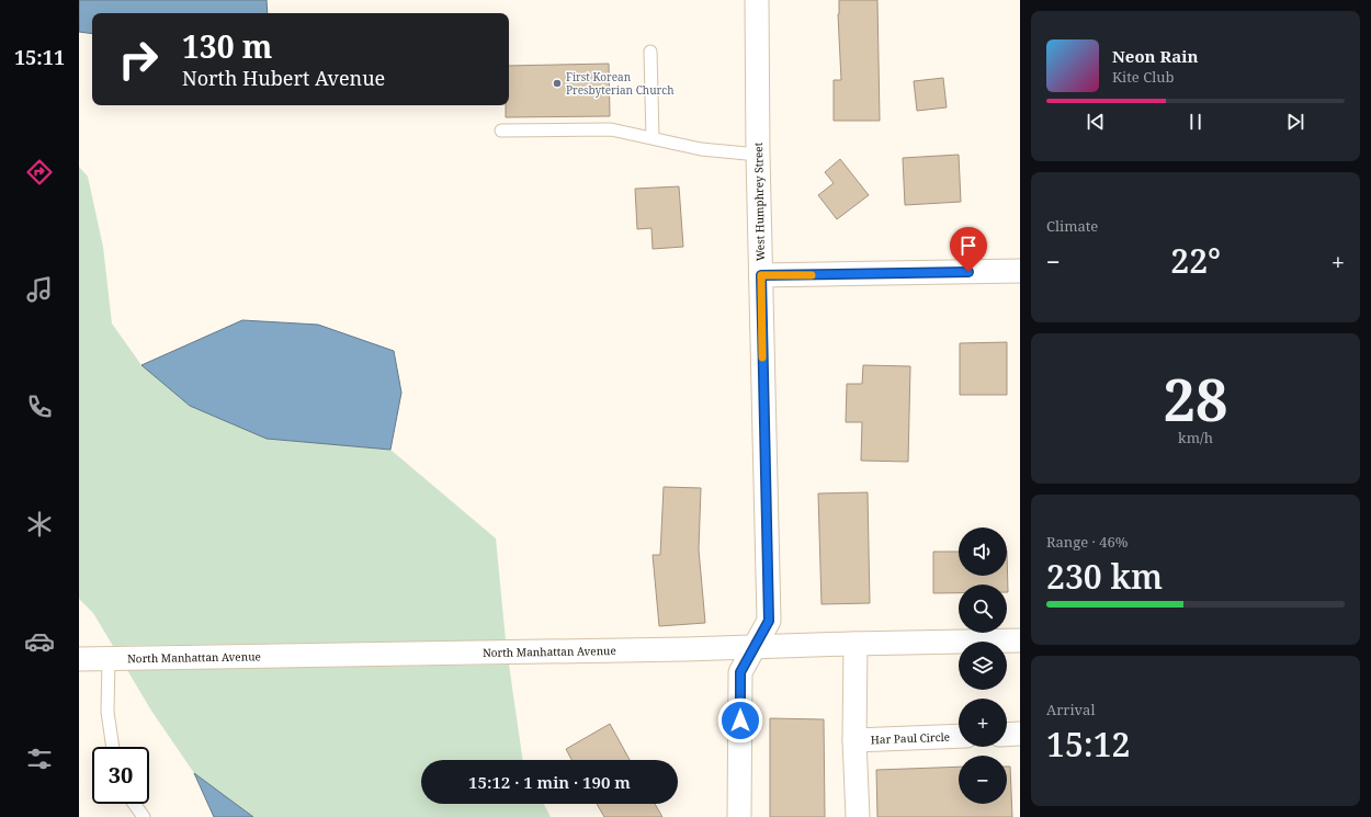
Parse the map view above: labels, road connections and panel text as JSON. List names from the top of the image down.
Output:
{
  "streets": {
    "street": ["West Humphrey Street", "North Manhattan Avenue", "Har Paul Circle"]
  },
  "crossings": [
    ["West Humphrey Street", "North Manhattan Avenue"],
    ["North Manhattan Avenue", "Har Paul Circle"]
  ],
  "places": ["First Korean Presbyterian Church"],
  "page": {
    "tabs": "15:11",
    "turn": ["130 m", "North Hubert Avenue"],
    "song": ["Neon Rain", "Kite Club"],
    "tile": [
      "Climate",
      ["28", "km/h"],
      ["Range · 46%", "230 km"],
      ["Arrival", "15:12"]
    ],
    "heat": ["−", "22°", "+"],
    "map_buttons": ["+", "−"],
    "limit": "30",
    "trip": "15:12 · 1 min · 190 m"
  }
}
